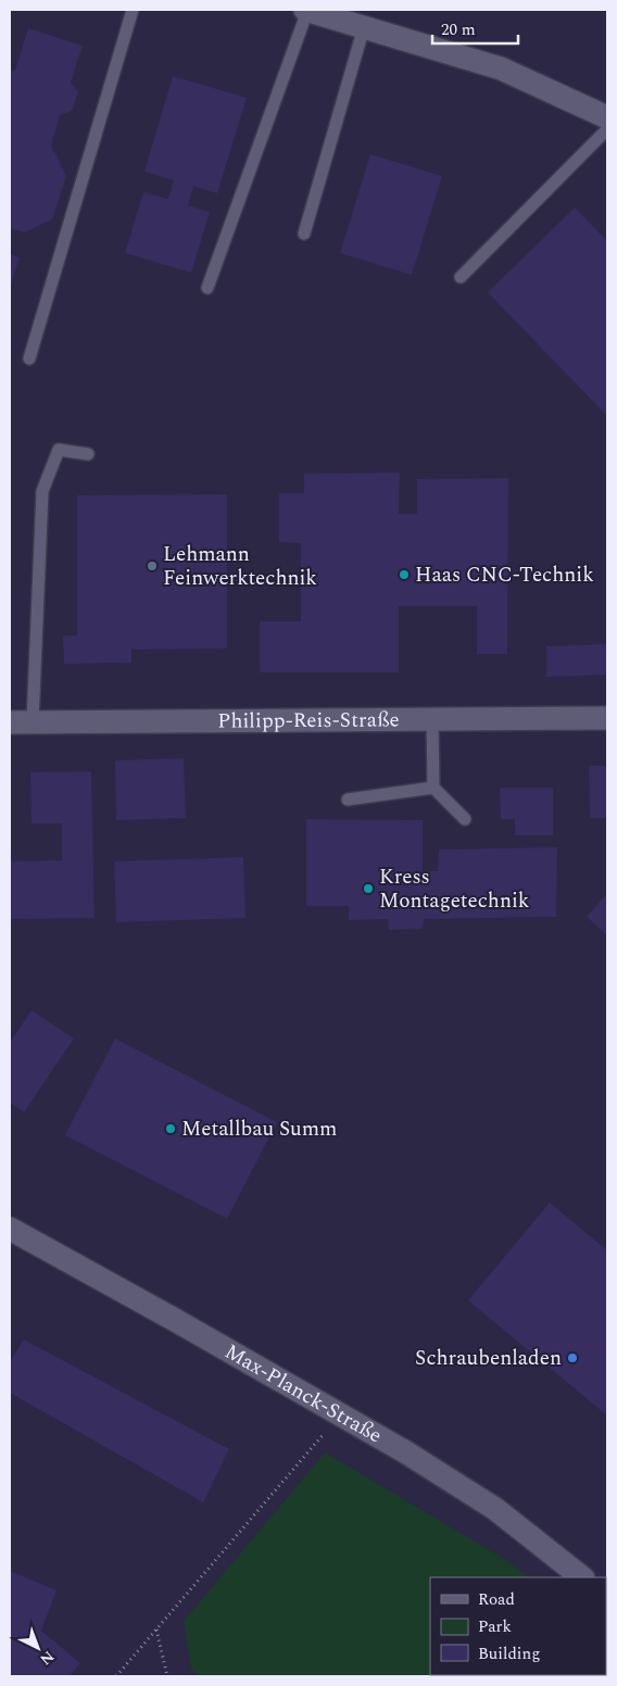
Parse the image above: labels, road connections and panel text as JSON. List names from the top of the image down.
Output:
{
  "streets": {
    "street": ["Philipp-Reis-Straße", "Max-Planck-Straße"]
  },
  "places": [
    "Lehmann Feinwerktechnik",
    "Haas CNC-Technik",
    "Kress Montagetechnik",
    "Metallbau Summ",
    "Schraubenladen"
  ],
  "legend": ["Road", "Park", "Building"],
  "scale_bar": "20 m",
  "north": "bottom right"
}
